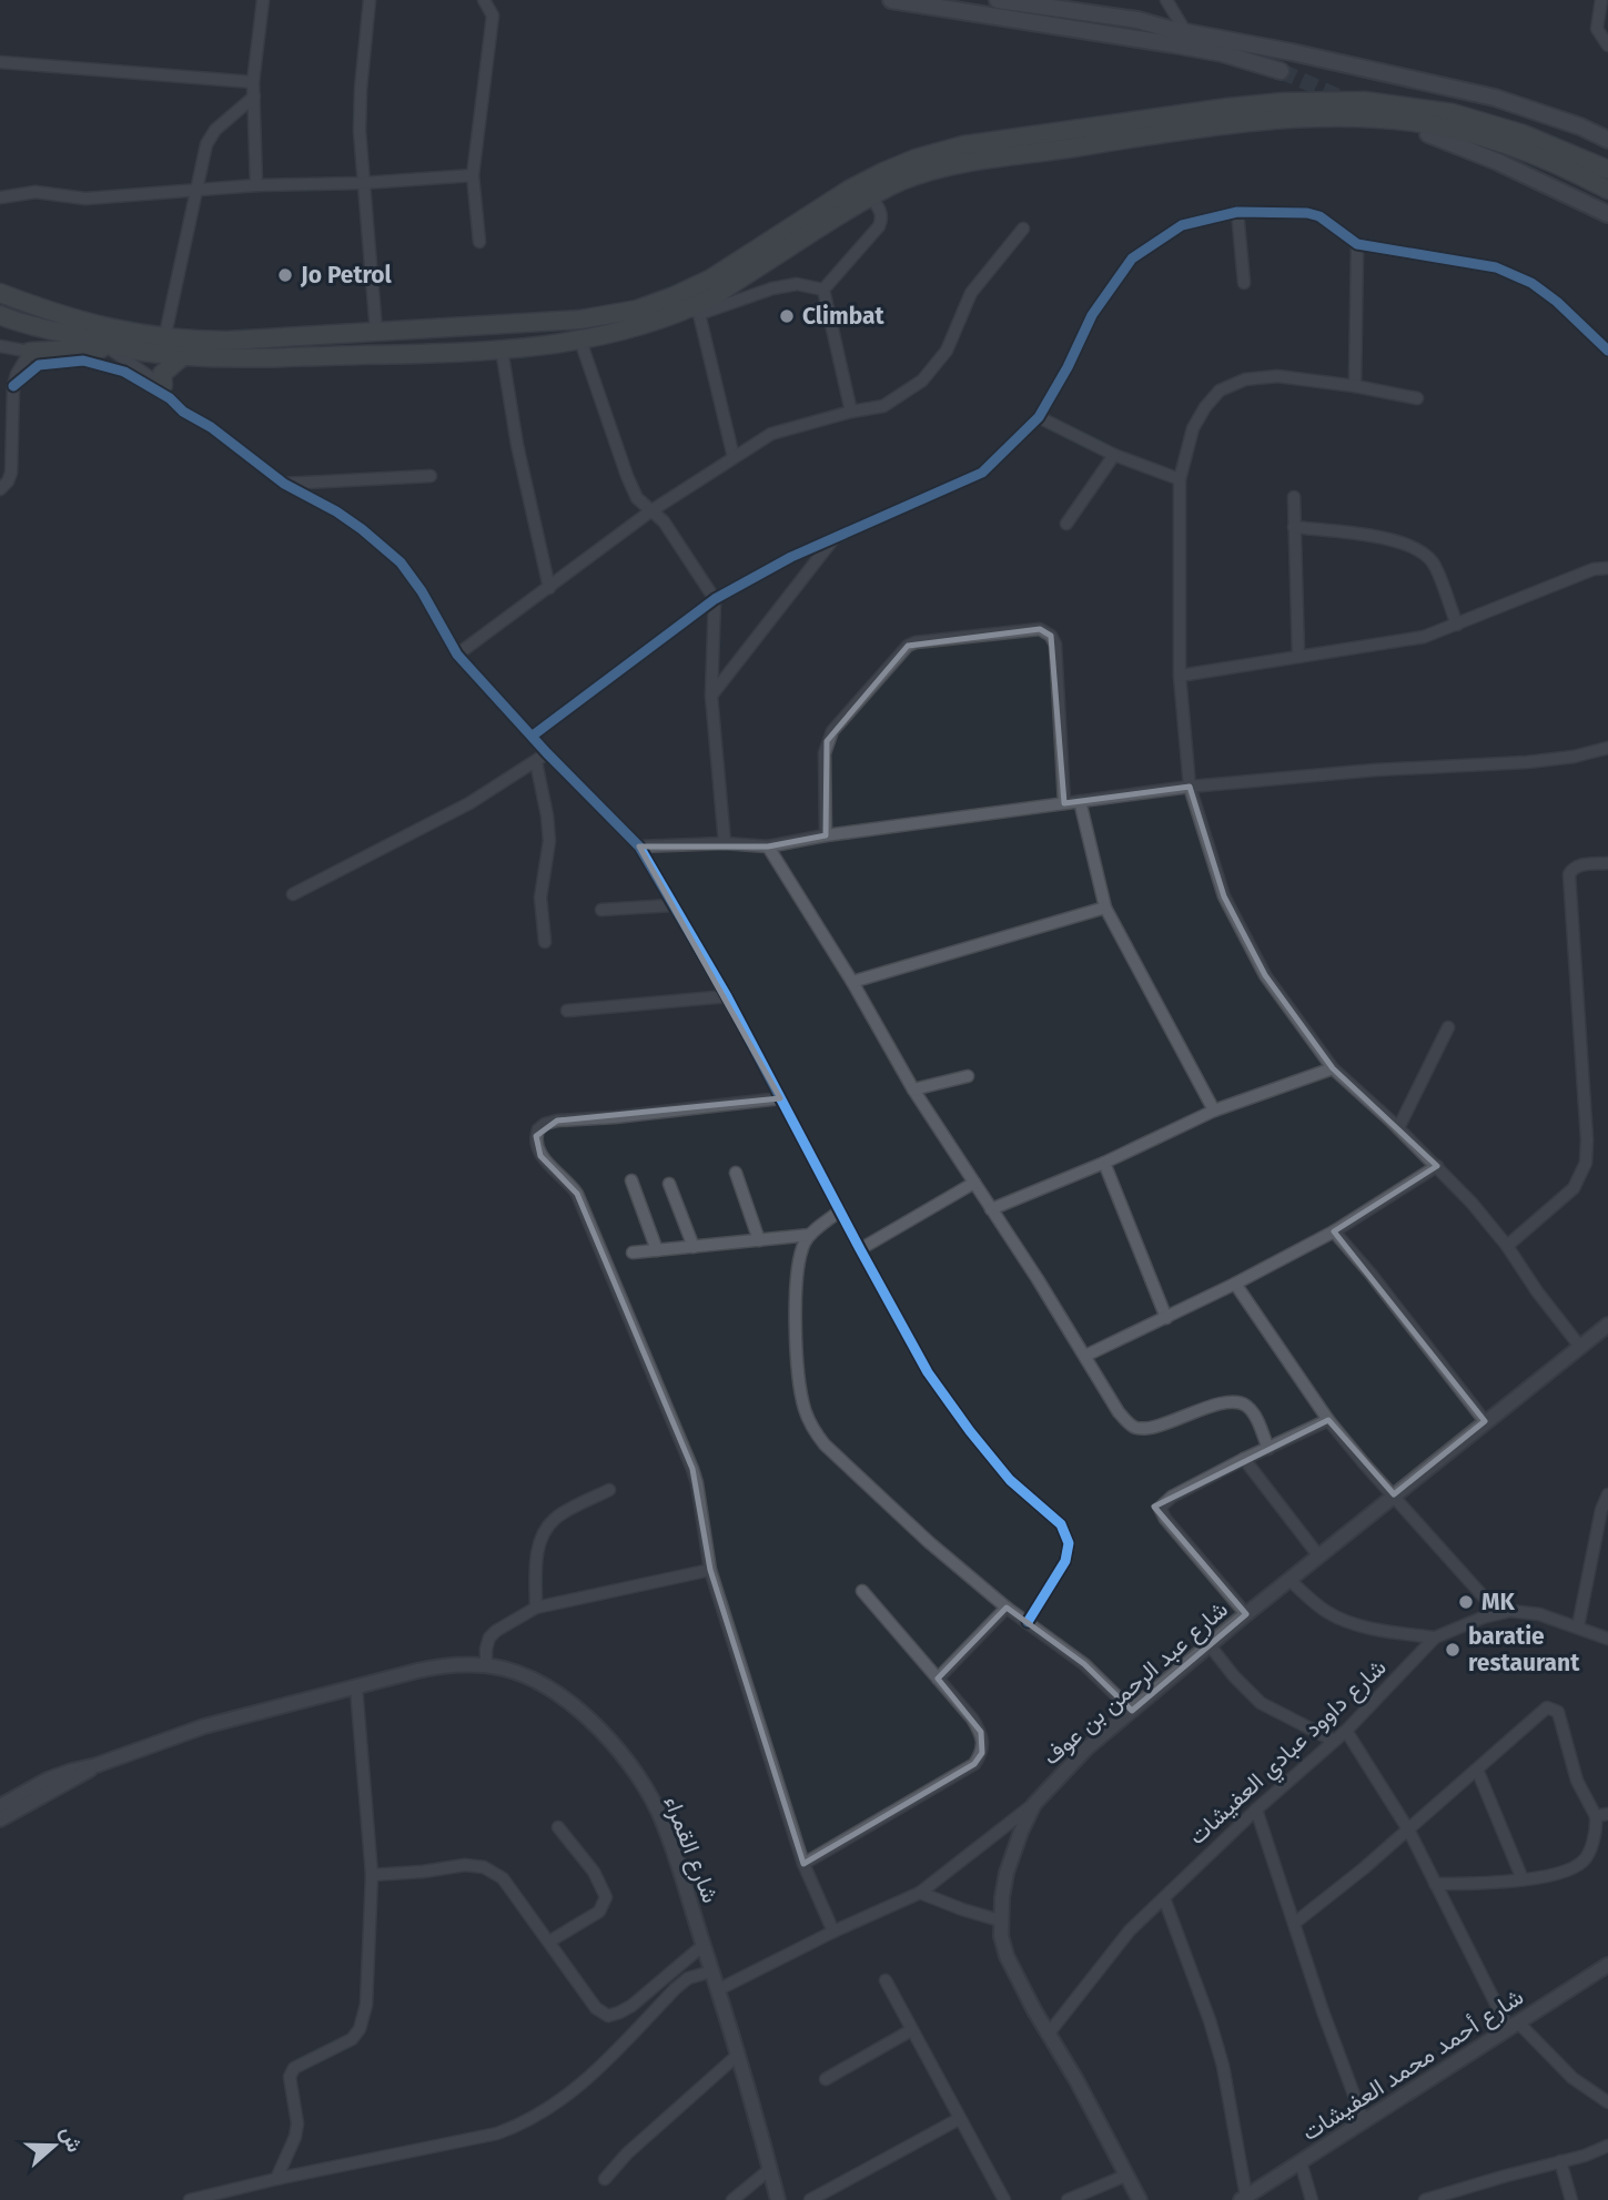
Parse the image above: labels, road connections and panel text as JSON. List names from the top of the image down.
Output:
{
  "streets": {
    "street": [
      "شارع عبد الرحمن بن عوف",
      "شارع داوود عبادي العفيشات",
      "شارع القمراء",
      "شارع أحمد محمد العفيشات"
    ]
  },
  "crossings": [
    ["شارع عبد الرحمن بن عوف", "شارع داوود عبادي العفيشات"]
  ],
  "places": [
    "Jo Petrol",
    "Climbat",
    "MK",
    "baratie restaurant"
  ],
  "north": "right"
}
